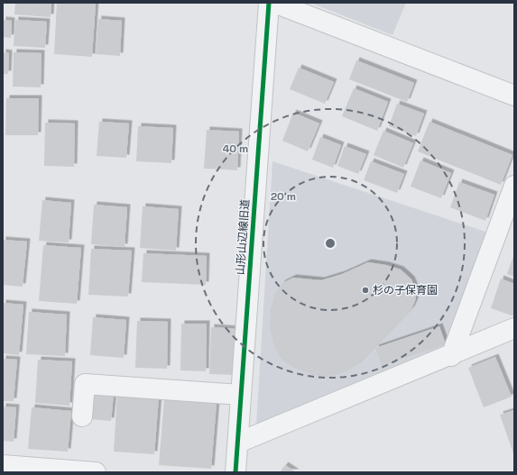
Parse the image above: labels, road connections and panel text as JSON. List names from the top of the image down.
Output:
{
  "streets": {
    "street": ["山形山辺線旧道"]
  },
  "places": ["杉の子保育園"],
  "rings": ["40 m", "20 m"]
}
